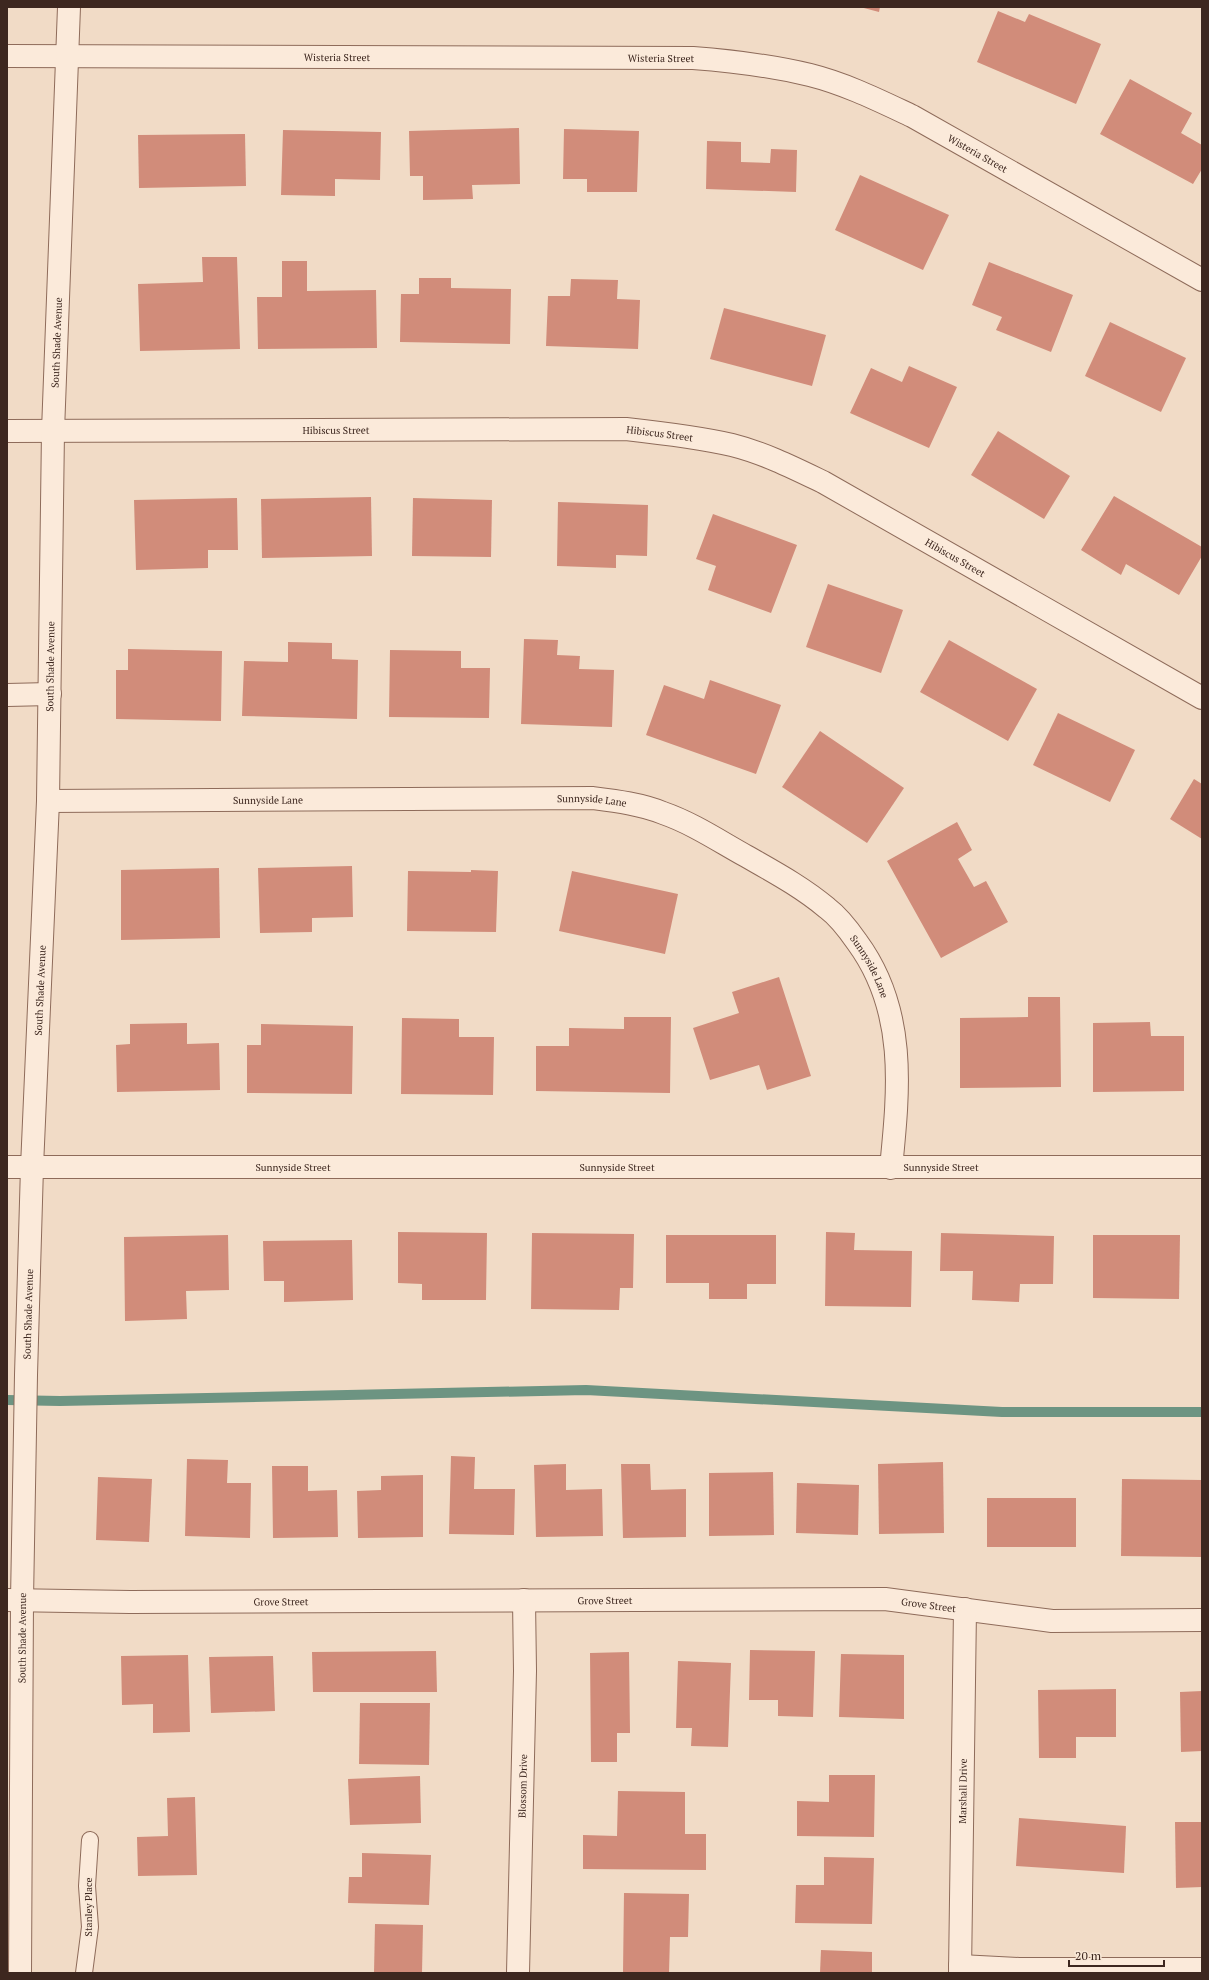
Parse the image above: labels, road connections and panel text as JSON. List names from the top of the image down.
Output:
{
  "streets": {
    "street": [
      "Wisteria Street",
      "South Shade Avenue",
      "Hibiscus Street",
      "Sunnyside Lane",
      "Sunnyside Street",
      "Grove Street",
      "Blossom Drive",
      "Marshall Drive"
    ],
    "lane": ["Stanley Place"]
  },
  "crossings": [
    ["Wisteria Street", "South Shade Avenue"],
    ["South Shade Avenue", "Hibiscus Street"],
    ["South Shade Avenue", "Sunnyside Lane"],
    ["South Shade Avenue", "Sunnyside Street"],
    ["South Shade Avenue", "Grove Street"],
    ["Sunnyside Lane", "Sunnyside Street"],
    ["Grove Street", "Blossom Drive"],
    ["Grove Street", "Marshall Drive"]
  ],
  "scale_bar": "20 m"
}
